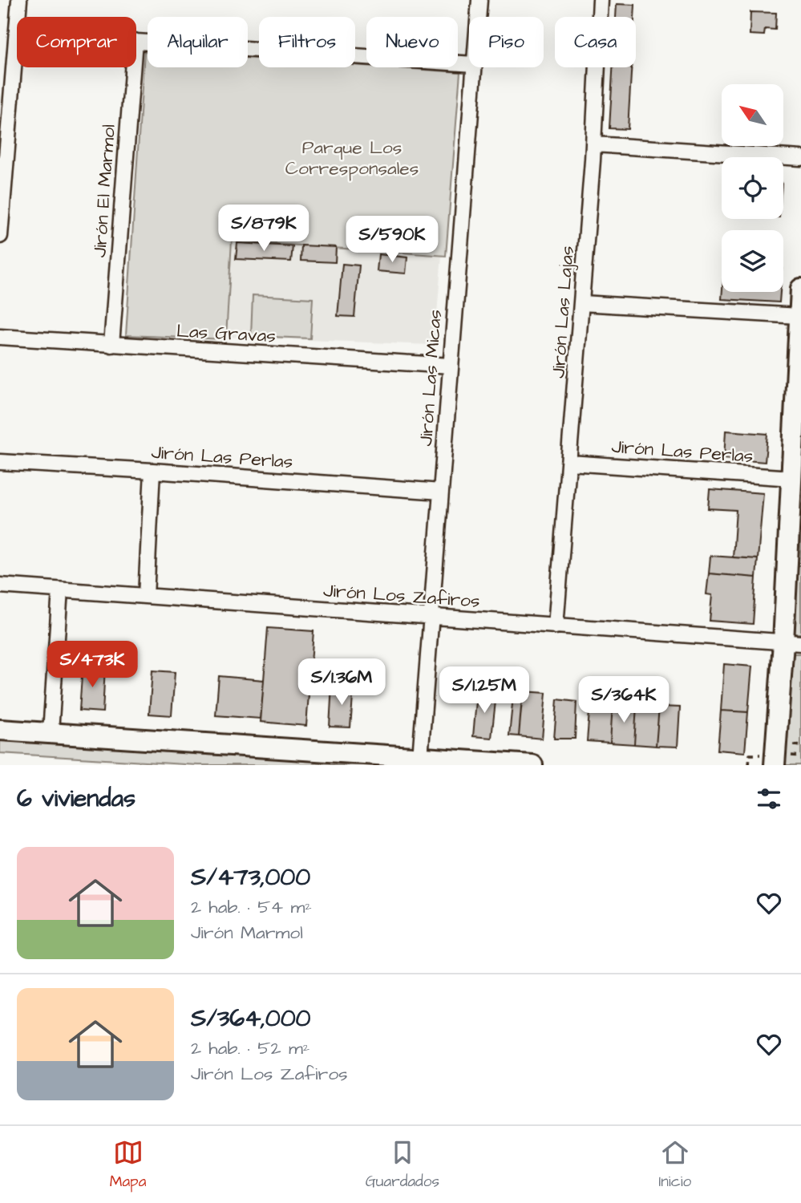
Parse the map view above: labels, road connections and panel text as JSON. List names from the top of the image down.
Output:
{
  "streets": {
    "street": [
      "Jirón El Marmol",
      "Jirón Las Lajas",
      "Las Gravas",
      "Jirón Las Micas",
      "Jirón Las Perlas",
      "Jirón Los Zafiros"
    ]
  },
  "crossings": [
    ["Jirón El Marmol", "Las Gravas"],
    ["Jirón Las Lajas", "Jirón Las Perlas"],
    ["Jirón Las Lajas", "Jirón Los Zafiros"],
    ["Las Gravas", "Jirón Las Micas"],
    ["Jirón Las Micas", "Jirón Las Perlas"],
    ["Jirón Las Micas", "Jirón Los Zafiros"]
  ],
  "parks": ["Parque Los Corresponsales"],
  "north": "top left",
  "page": {
    "chip": [
      "Comprar",
      "Alquilar",
      "Filtros",
      "Nuevo",
      "Piso",
      "Casa"
    ],
    "price": [
      "S/879K",
      "S/590K",
      "S/473K",
      "S/1.36M",
      "S/1.25M",
      "S/364K"
    ],
    "heading": "6 viviendas",
    "list": [
      {
        "name": "S/473,000",
        "note": "2 hab. · 54 m² · Jirón Marmol"
      },
      {
        "name": "S/364,000",
        "note": "2 hab. · 52 m² · Jirón Los Zafiros"
      }
    ],
    "tabs": ["Mapa", "Guardados", "Inicio"]
  }
}
